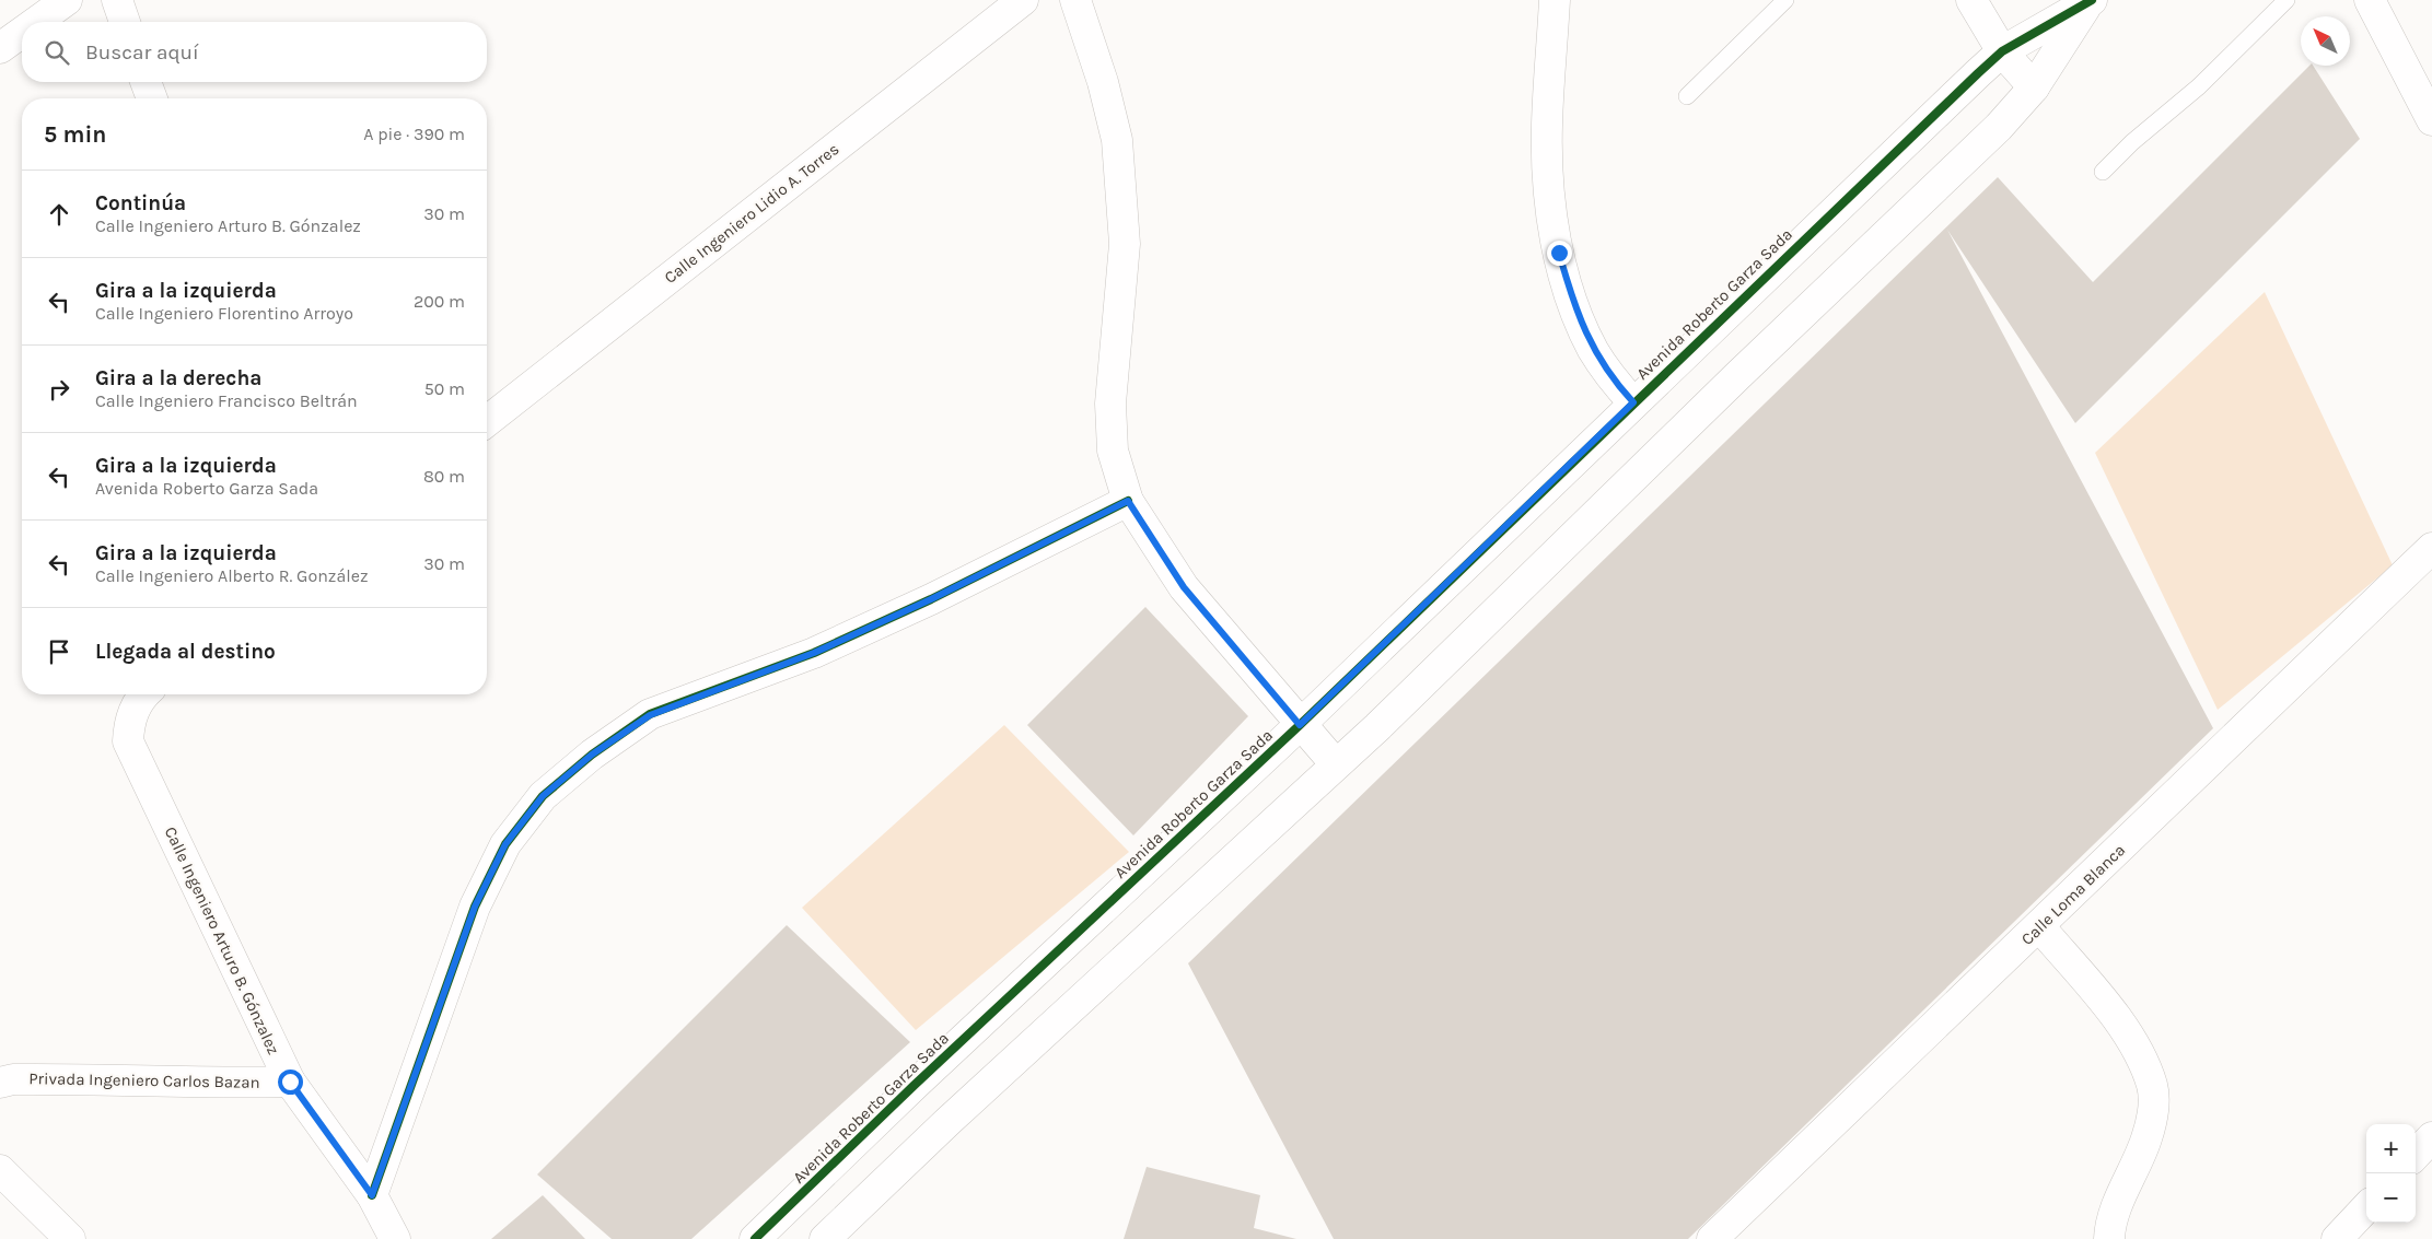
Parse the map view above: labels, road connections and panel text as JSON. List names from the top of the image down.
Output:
{
  "streets": {
    "street": [
      "Calle Ingeniero Lidio A. Torres",
      "Avenida Roberto Garza Sada",
      "Calle Loma Blanca",
      "Calle Ingeniero Arturo B. Gónzalez",
      "Privada Ingeniero Carlos Bazan"
    ]
  },
  "crossings": [
    ["Calle Ingeniero Arturo B. Gónzalez", "Privada Ingeniero Carlos Bazan"]
  ],
  "north": "top left",
  "page": {
    "search": "Buscar aquí",
    "heading": ["5 min", "A pie · 390 m"],
    "list": [
      ["Continúa", "Calle Ingeniero Arturo B. Gónzalez", "30 m"],
      ["Gira a la izquierda", "Calle Ingeniero Florentino Arroyo", "200 m"],
      ["Gira a la derecha", "Calle Ingeniero Francisco Beltrán", "50 m"],
      ["Gira a la izquierda", "Avenida Roberto Garza Sada", "80 m"],
      ["Gira a la izquierda", "Calle Ingeniero Alberto R. González", "30 m"],
      "Llegada al destino"
    ],
    "map_buttons": ["+", "−"]
  }
}
